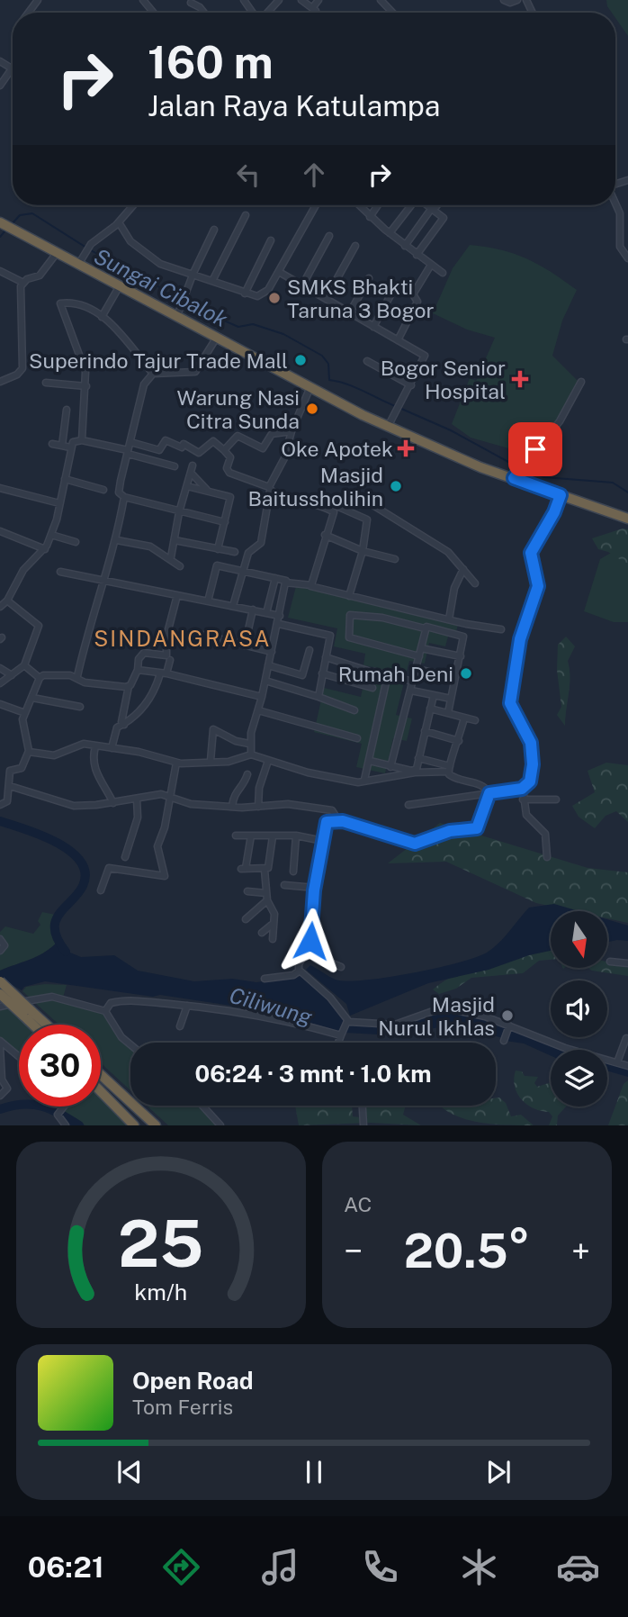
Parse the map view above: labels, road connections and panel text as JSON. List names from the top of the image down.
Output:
{
  "districts": ["SINDANGRASA"],
  "water": ["Sungai Cibalok", "Ciliwung"],
  "places": {
    "other": [
      "SMKS Bhakti Taruna 3 Bogor",
      "Superindo Tajur Trade Mall",
      "Warung Nasi Citra Sunda",
      "Masjid Baitussholihin",
      "Rumah Deni",
      "Masjid Nurul Ikhlas"
    ],
    "health": ["Bogor Senior Hospital", "Oke Apotek"]
  },
  "north": "bottom",
  "page": {
    "turn": ["160 m", "Jalan Raya Katulampa"],
    "limit": "30",
    "trip": "06:24 · 3 mnt · 1.0 km",
    "tile": "AC",
    "heat": ["−", "20.5°", "+"],
    "song": ["Open Road", "Tom Ferris"],
    "tabs": "06:21",
    "gauge": ["25", "km/h"]
  }
}
